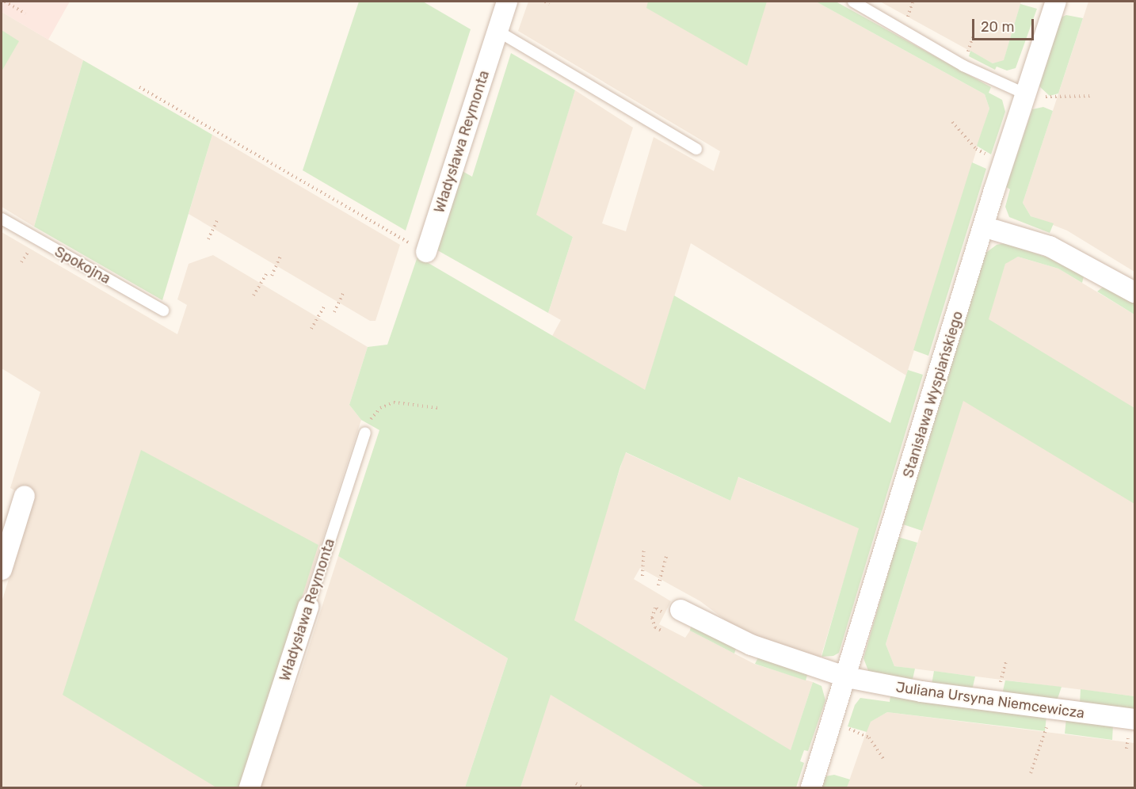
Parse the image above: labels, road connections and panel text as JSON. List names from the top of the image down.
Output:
{
  "streets": {
    "street": ["Władysława Reymonta", "Stanisława Wyspiańskiego", "Juliana Ursyna Niemcewicza"],
    "lane": ["Spokojna"]
  },
  "crossings": [
    ["Stanisława Wyspiańskiego", "Juliana Ursyna Niemcewicza"]
  ],
  "scale_bar": "20 m"
}
